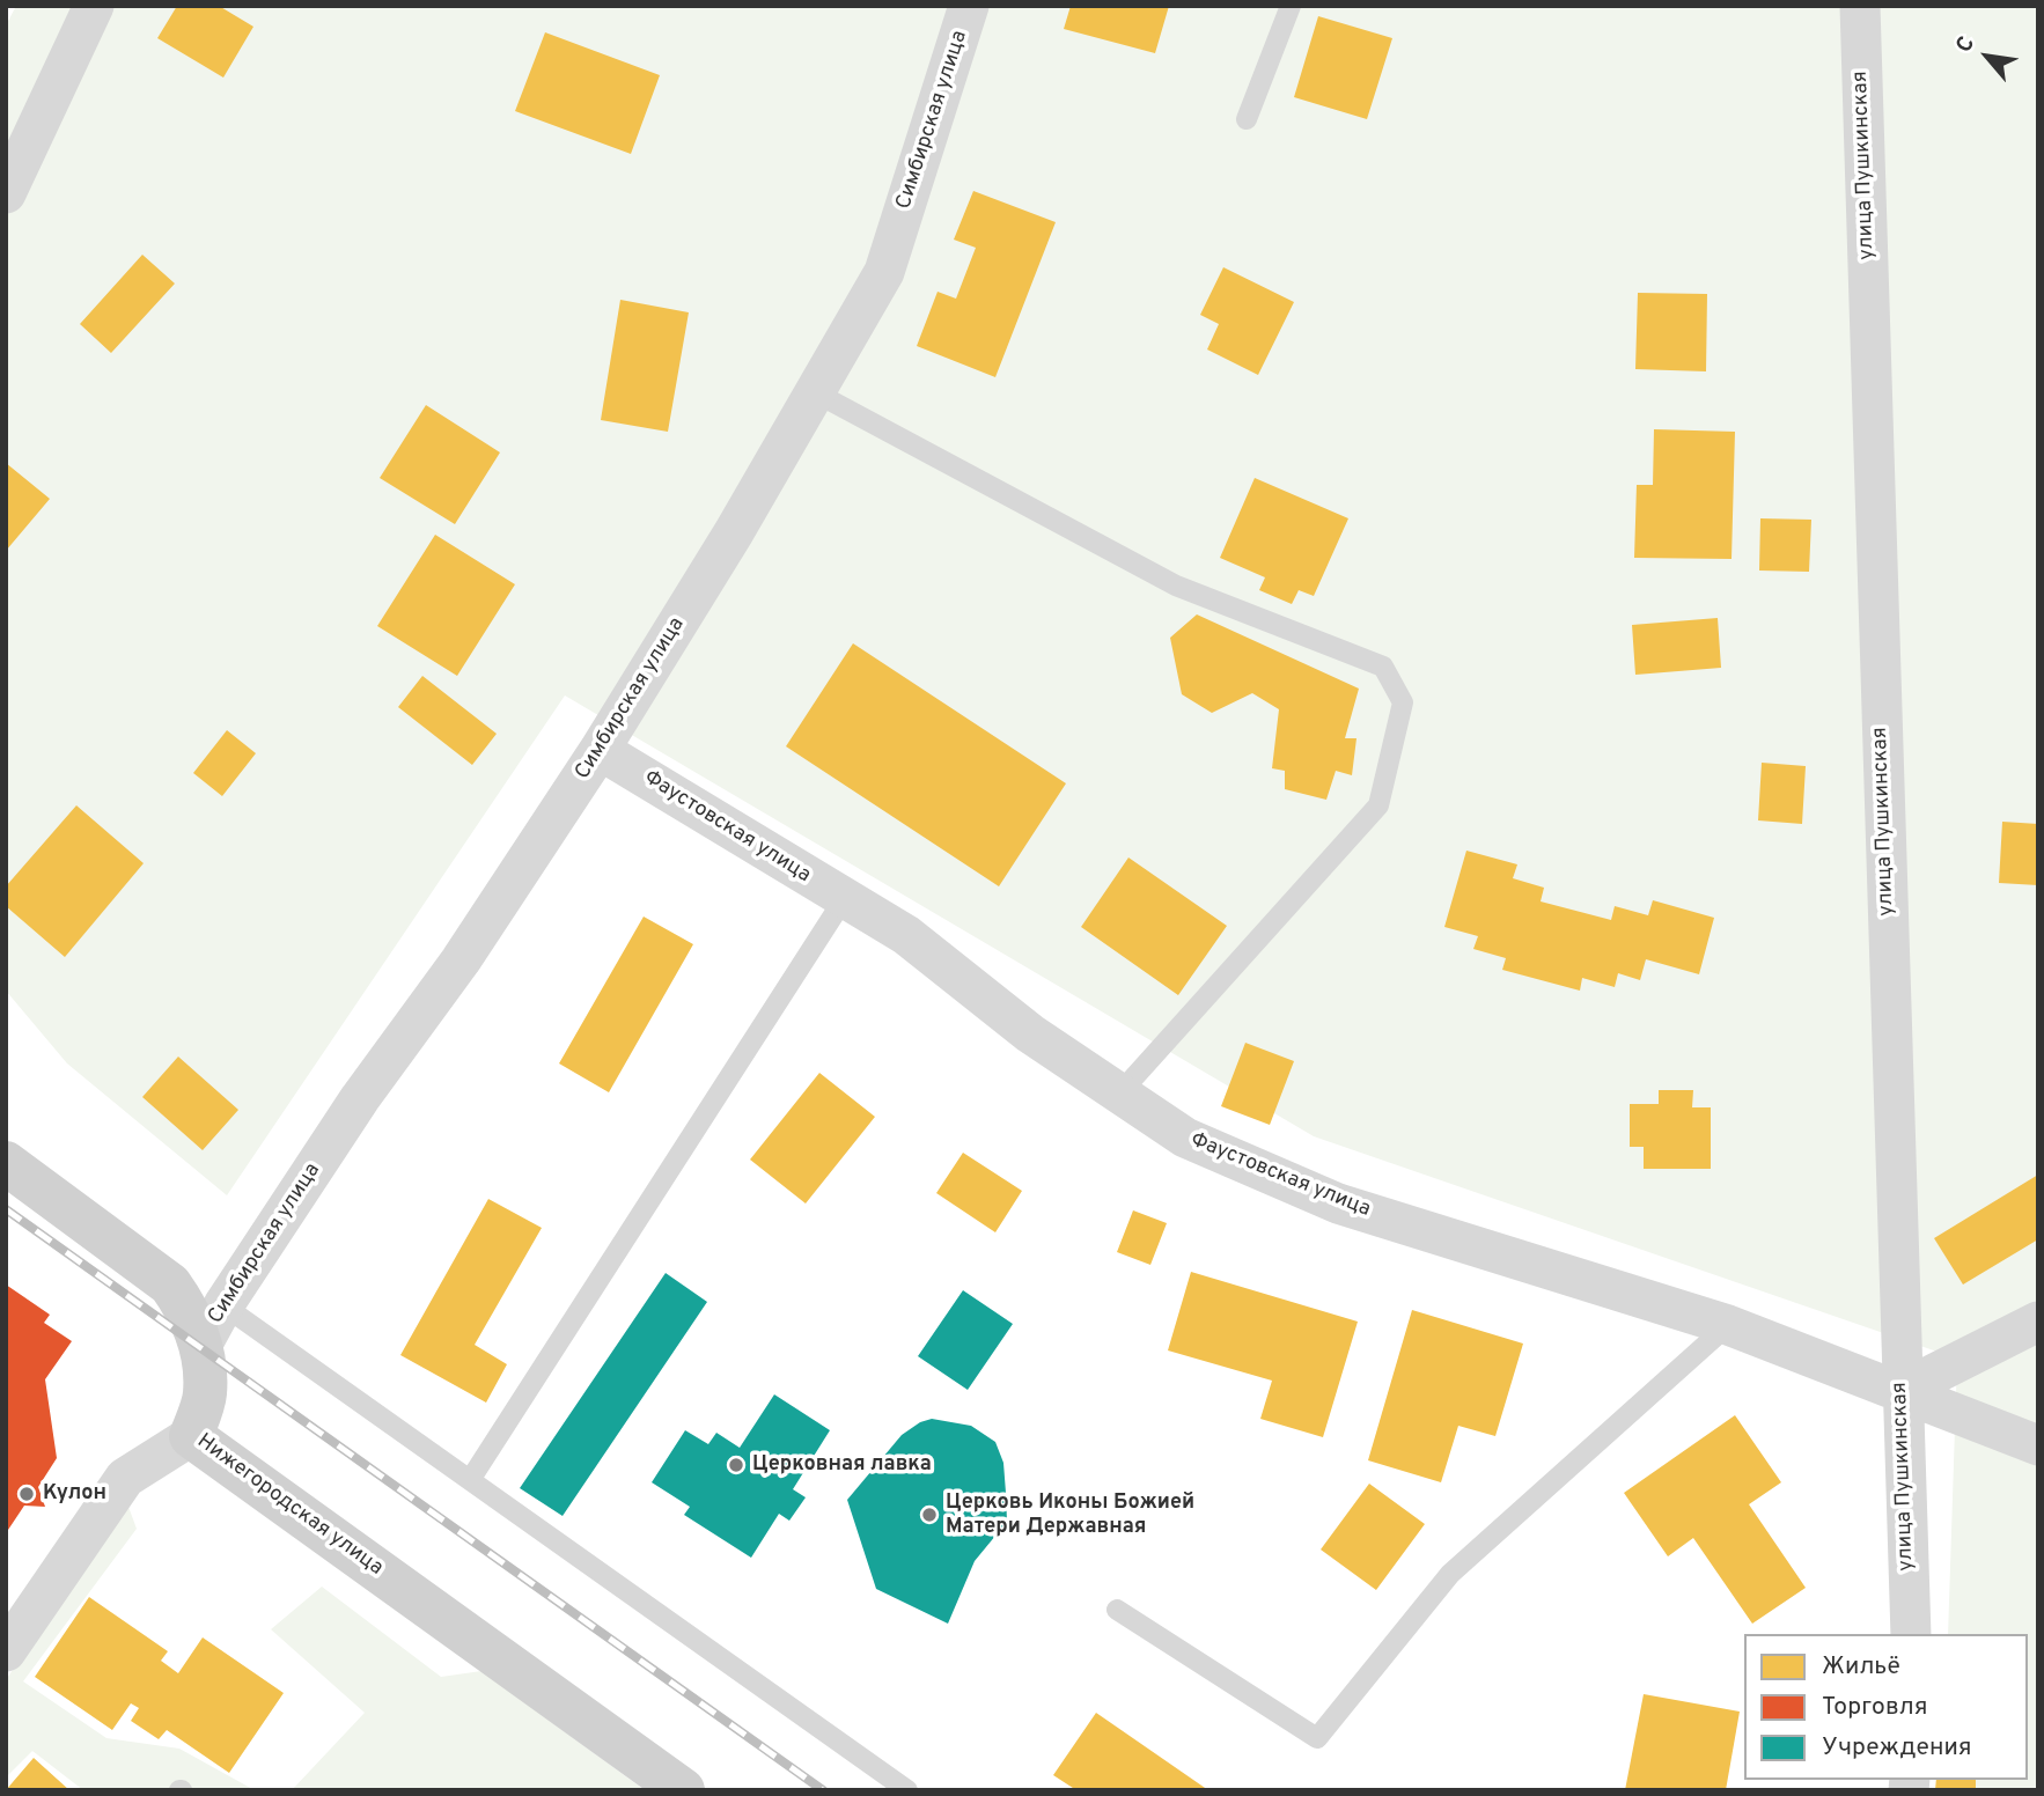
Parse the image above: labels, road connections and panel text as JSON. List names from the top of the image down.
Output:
{
  "streets": {
    "street": [
      "Симбирская улица",
      "улица Пушкинская",
      "Фаустовская улица",
      "Нижегородская улица"
    ]
  },
  "crossings": [
    ["Симбирская улица", "Фаустовская улица"],
    ["Симбирская улица", "Нижегородская улица"],
    ["улица Пушкинская", "Фаустовская улица"]
  ],
  "places": ["Церковная лавка", "Кулон", "Церковь Иконы Божией Матери Державная"],
  "legend": ["Жильё", "Торговля", "Учреждения"],
  "north": "top left"
}
